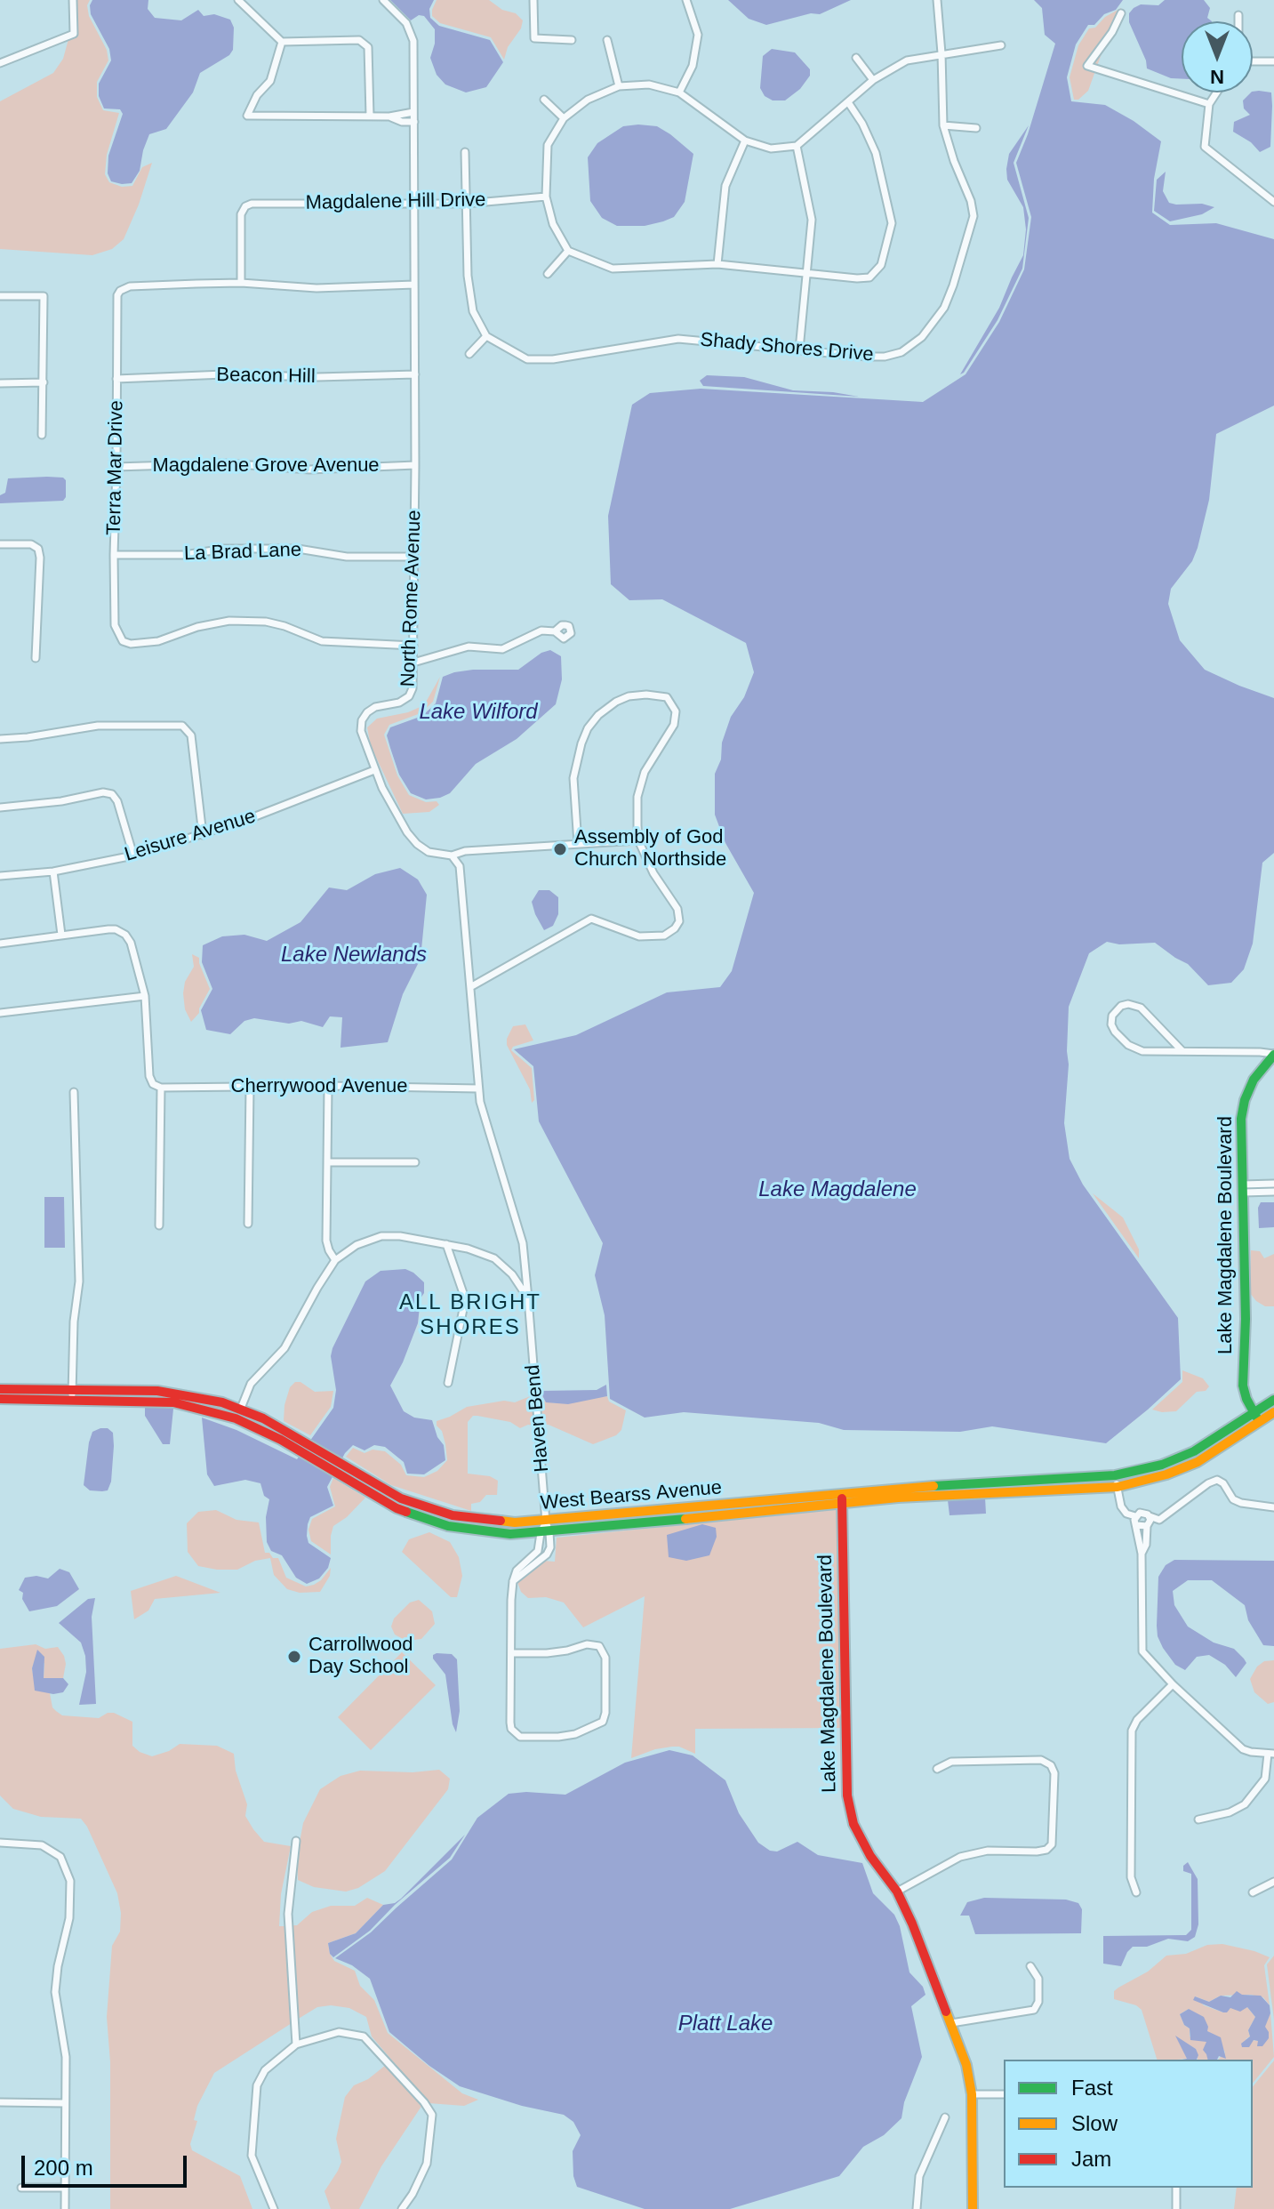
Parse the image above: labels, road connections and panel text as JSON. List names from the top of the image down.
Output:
{
  "streets": {
    "main road": ["Lake Magdalene Boulevard", "West Bearss Avenue"],
    "street": [
      "Magdalene Hill Drive",
      "Shady Shores Drive",
      "Beacon Hill",
      "Magdalene Grove Avenue",
      "Terra Mar Drive",
      "La Brad Lane",
      "North Rome Avenue",
      "Leisure Avenue",
      "Cherrywood Avenue",
      "Haven Bend"
    ]
  },
  "crossings": [
    ["Magdalene Hill Drive", "Terra Mar Drive"],
    ["Magdalene Hill Drive", "North Rome Avenue"],
    ["Beacon Hill", "Terra Mar Drive"],
    ["Beacon Hill", "North Rome Avenue"],
    ["Magdalene Grove Avenue", "Terra Mar Drive"],
    ["Magdalene Grove Avenue", "North Rome Avenue"],
    ["Terra Mar Drive", "La Brad Lane"],
    ["Terra Mar Drive", "North Rome Avenue"],
    ["La Brad Lane", "North Rome Avenue"],
    ["North Rome Avenue", "Leisure Avenue"],
    ["Lake Magdalene Boulevard", "West Bearss Avenue"],
    ["Haven Bend", "West Bearss Avenue"]
  ],
  "districts": ["ALL BRIGHT SHORES"],
  "water": [
    "Lake Wilford",
    "Lake Newlands",
    "Lake Magdalene",
    "Platt Lake"
  ],
  "places": ["Assembly of God Church Northside", "Carrollwood Day School"],
  "legend": ["Fast", "Slow", "Jam"],
  "scale_bar": "200 m",
  "north": "bottom"
}
